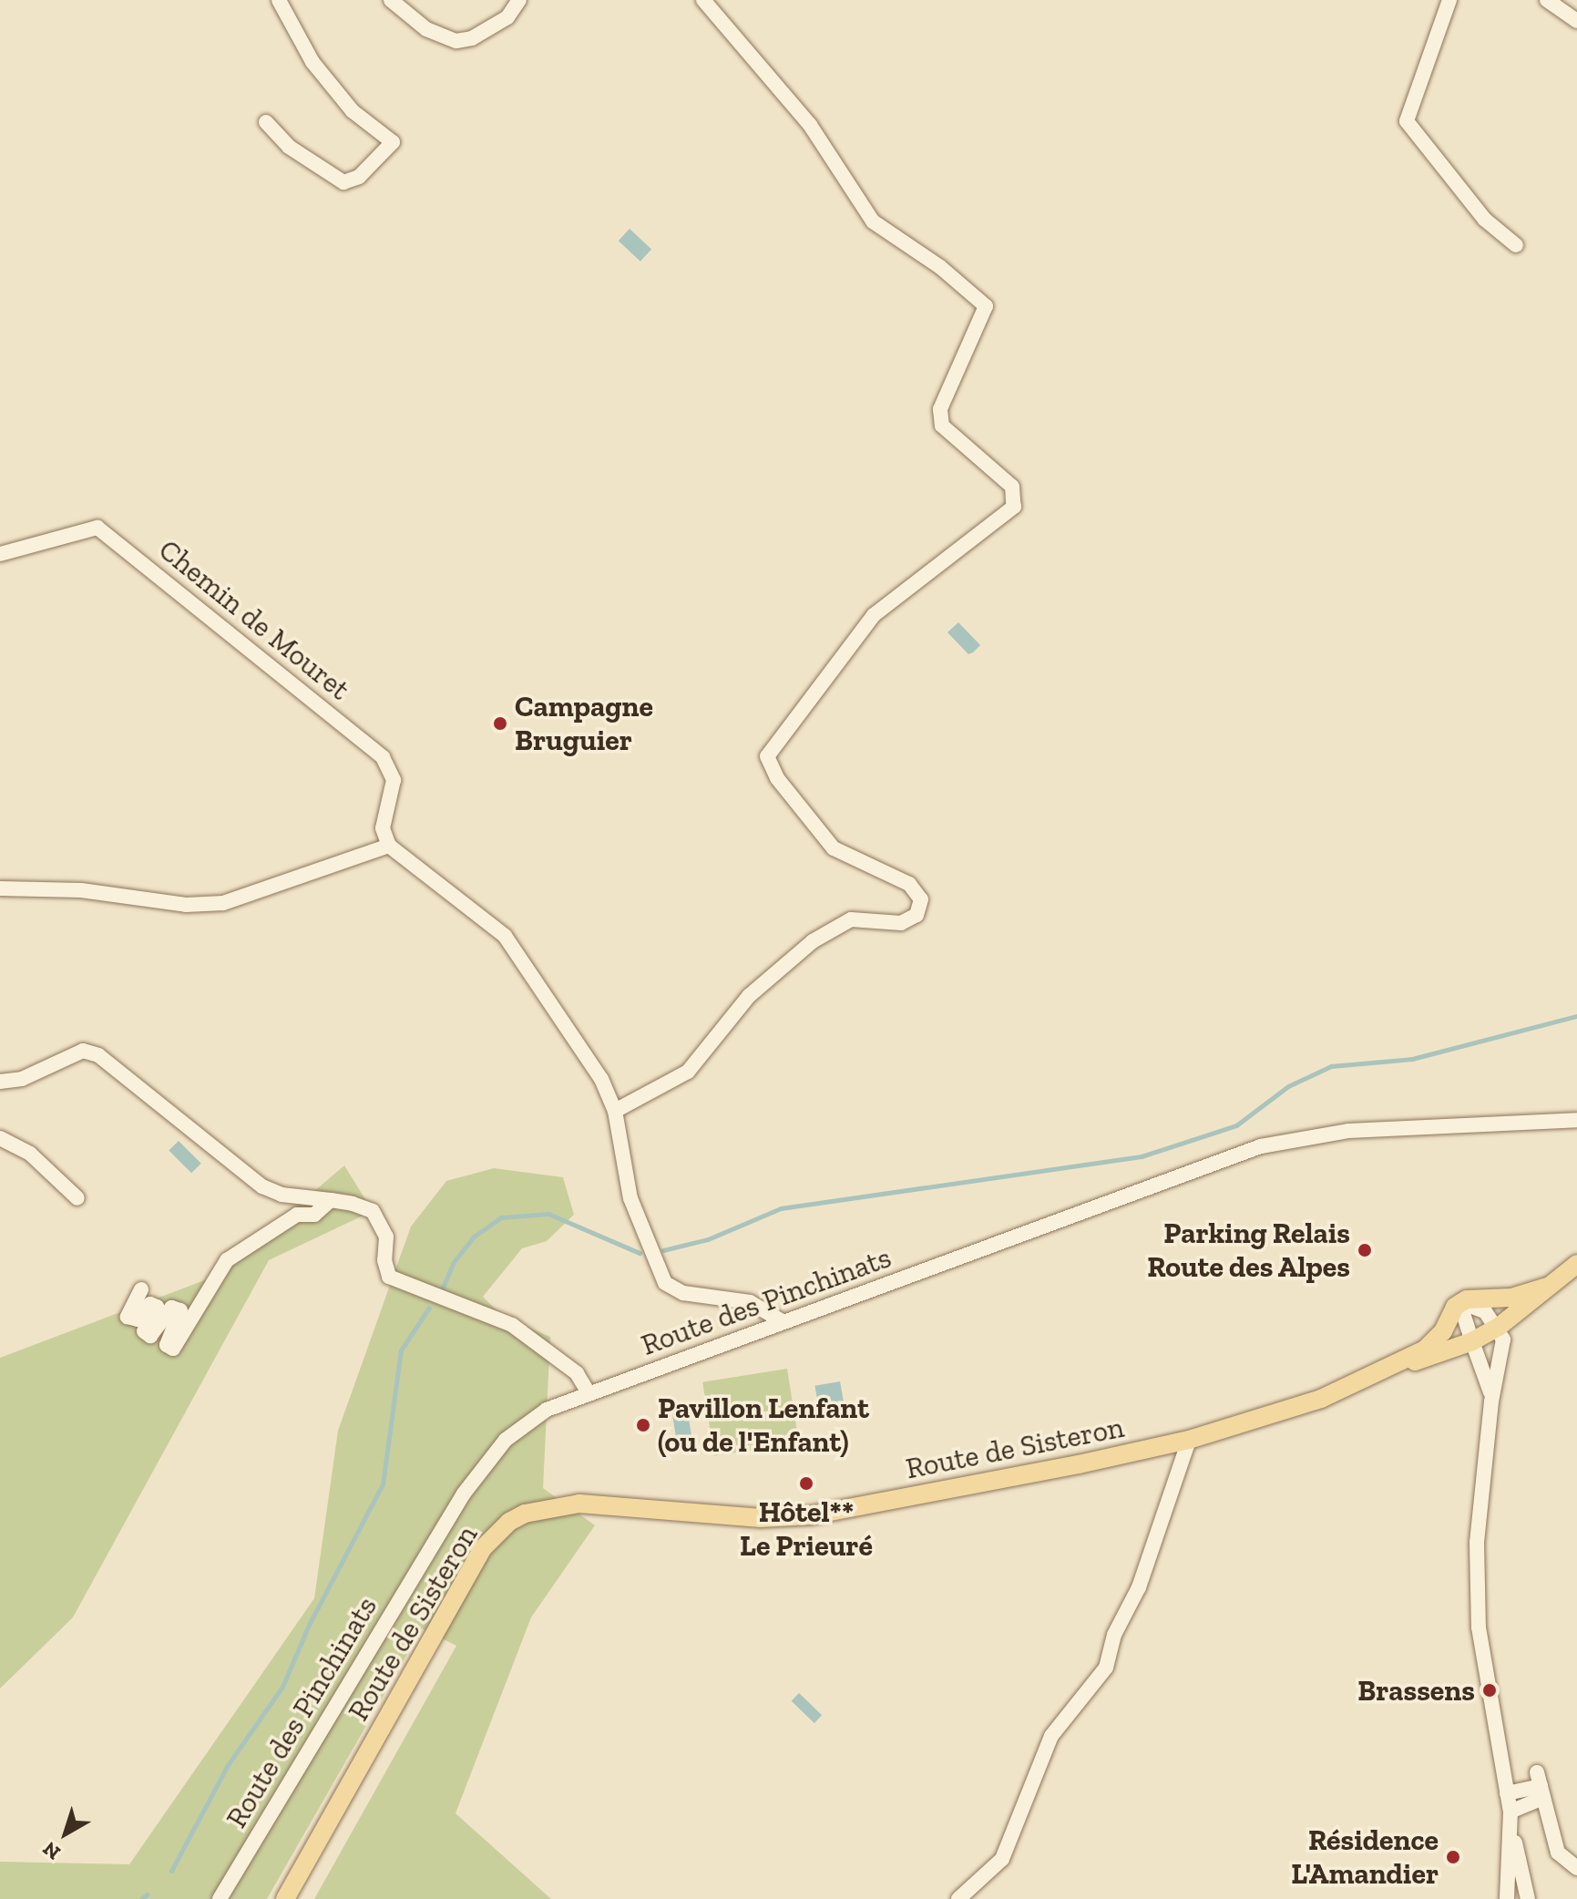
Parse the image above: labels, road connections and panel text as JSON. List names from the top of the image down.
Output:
{
  "streets": {
    "main road": ["Route de Sisteron"],
    "street": ["Chemin de Mouret", "Route des Pinchinats"]
  },
  "places": [
    "Campagne Bruguier",
    "Parking Relais Route des Alpes",
    "Pavillon Lenfant (ou de l'Enfant)",
    "Hôtel** Le Prieuré",
    "Brassens",
    "Résidence L'Amandier"
  ],
  "north": "bottom left"
}
